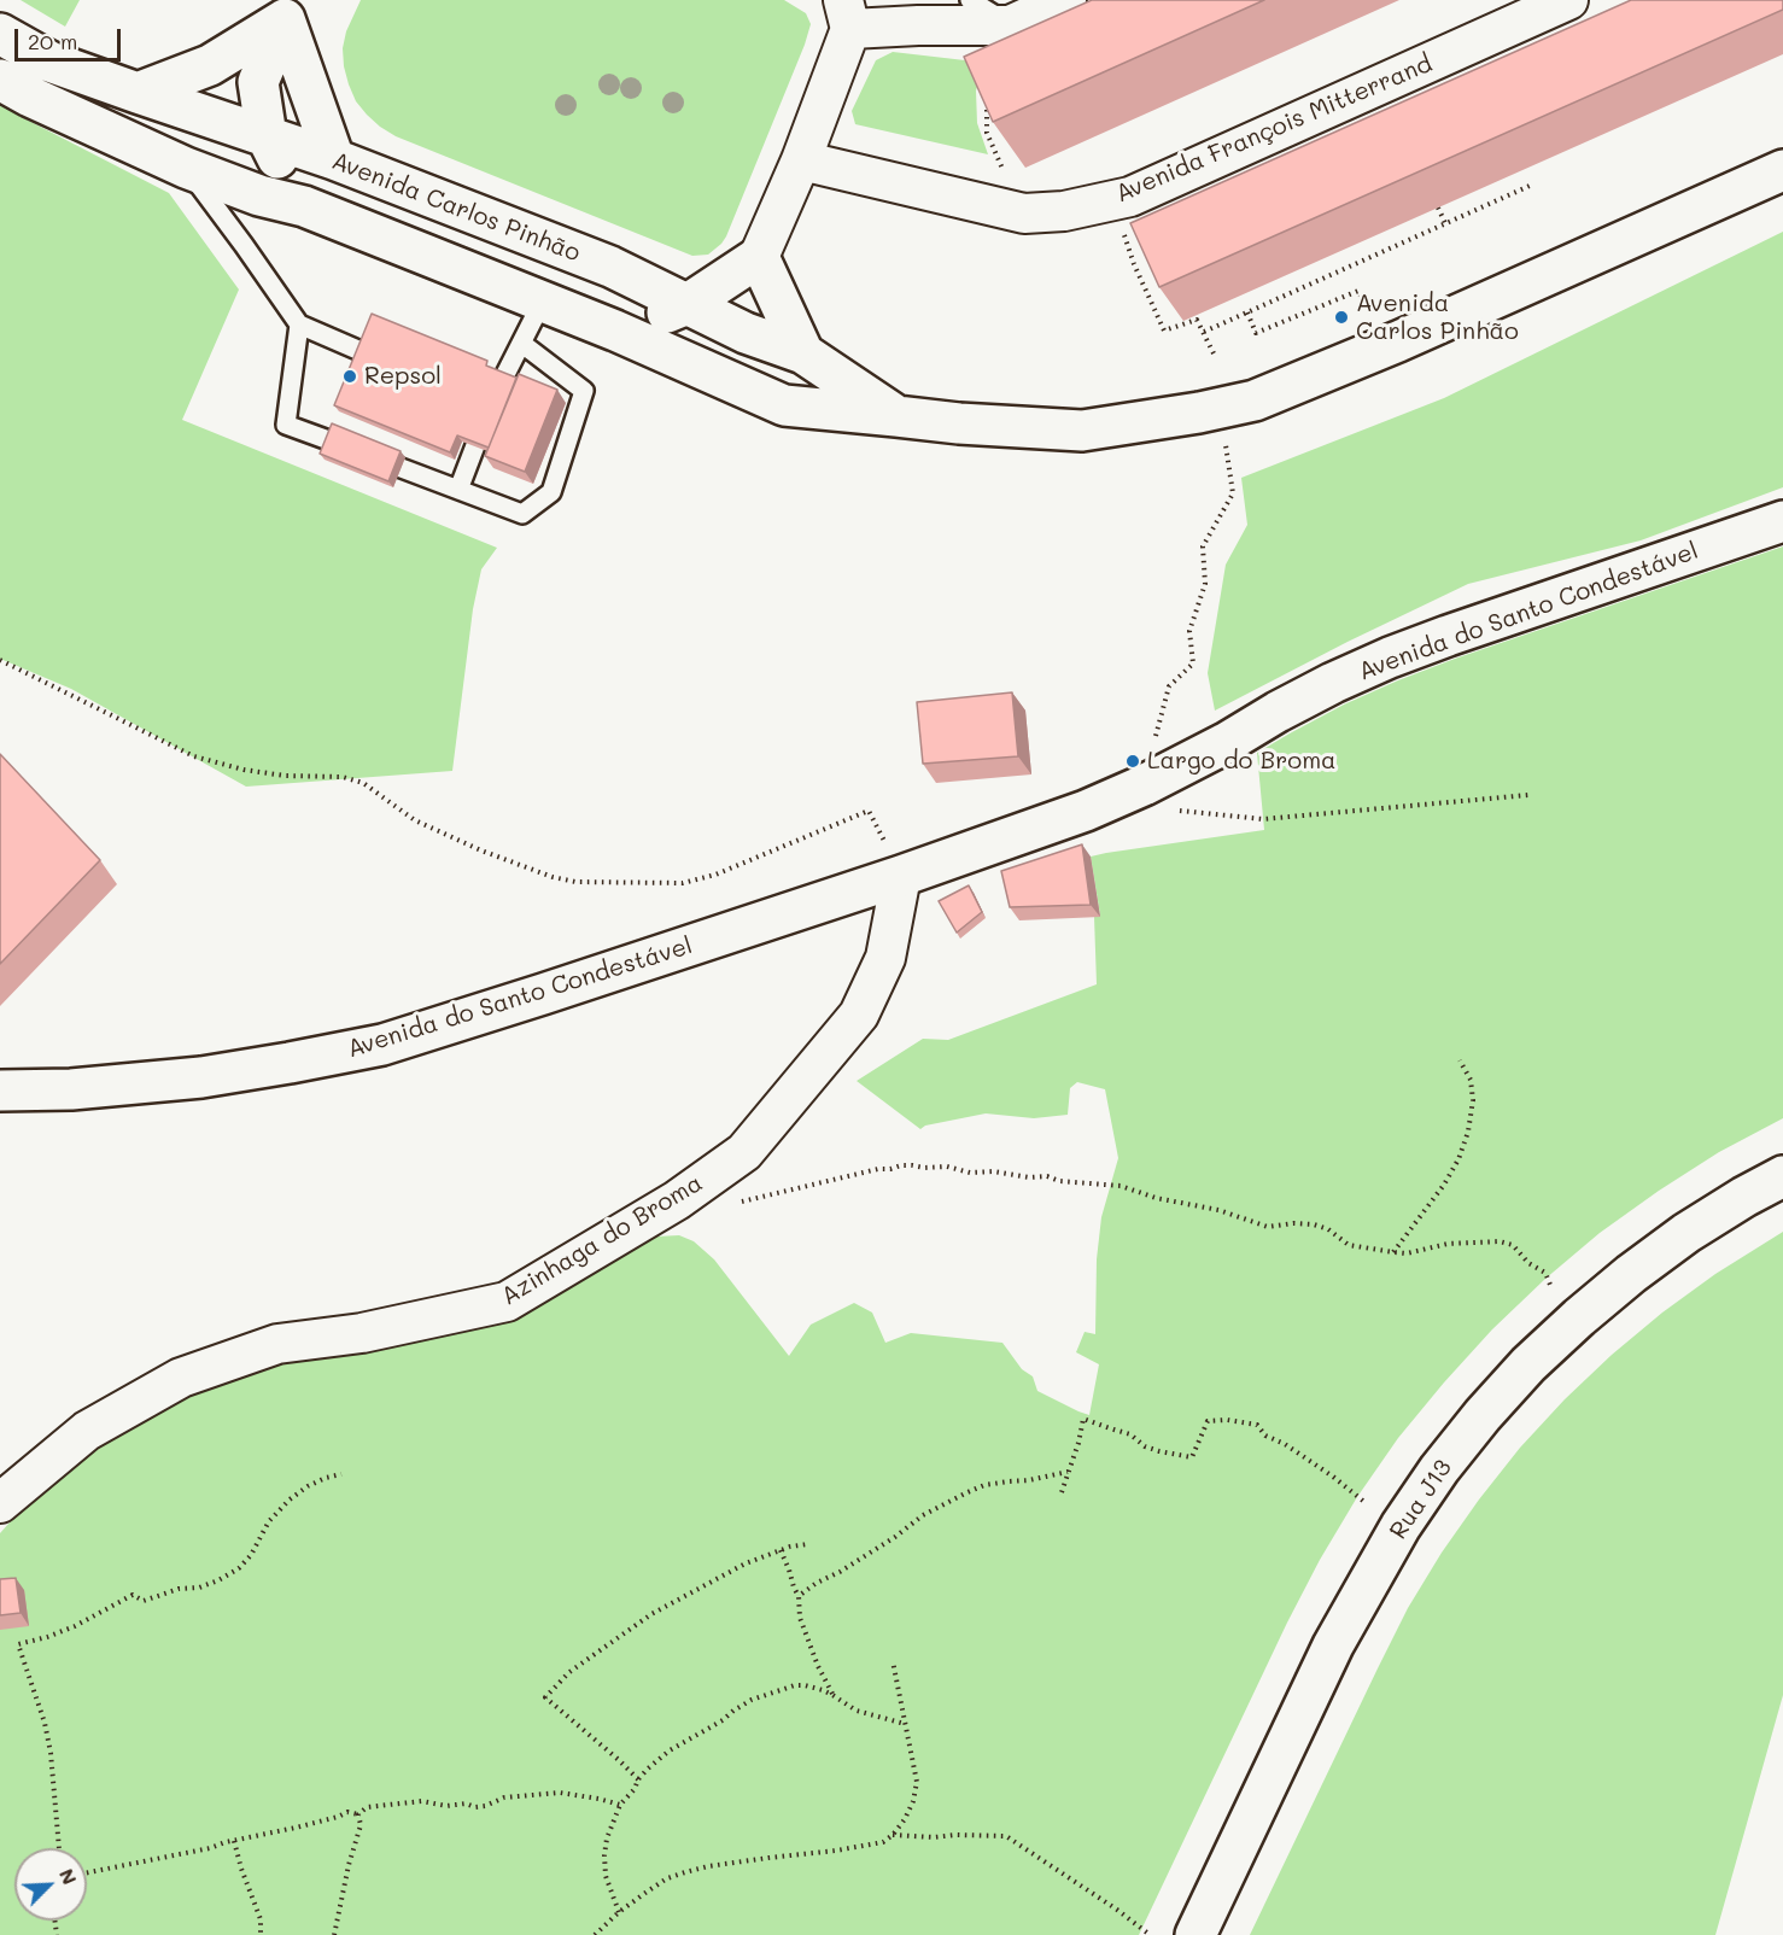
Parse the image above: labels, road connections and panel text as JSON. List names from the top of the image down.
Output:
{
  "streets": {
    "main road": ["Avenida Carlos Pinhão", "Avenida do Santo Condestável", "Rua J13"],
    "street": ["Avenida François Mitterrand", "Azinhaga do Broma"]
  },
  "crossings": [
    ["Avenida do Santo Condestável", "Azinhaga do Broma"]
  ],
  "places": ["Avenida Carlos Pinhão", "Repsol", "Largo do Broma"],
  "scale_bar": "20 m",
  "north": "top right"
}
